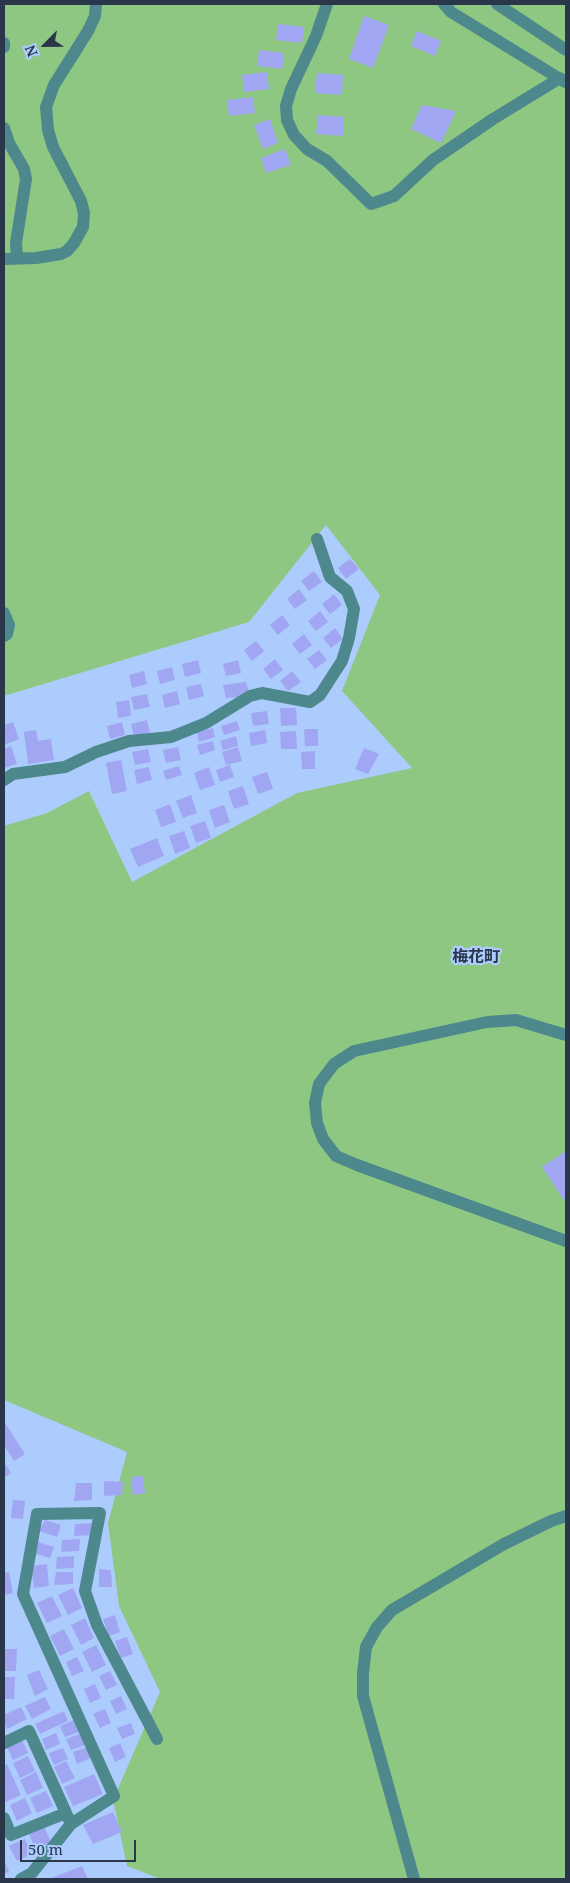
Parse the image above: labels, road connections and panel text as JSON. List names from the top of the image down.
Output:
{
  "districts": ["梅花町"],
  "scale_bar": "50 m",
  "north": "bottom left"
}
